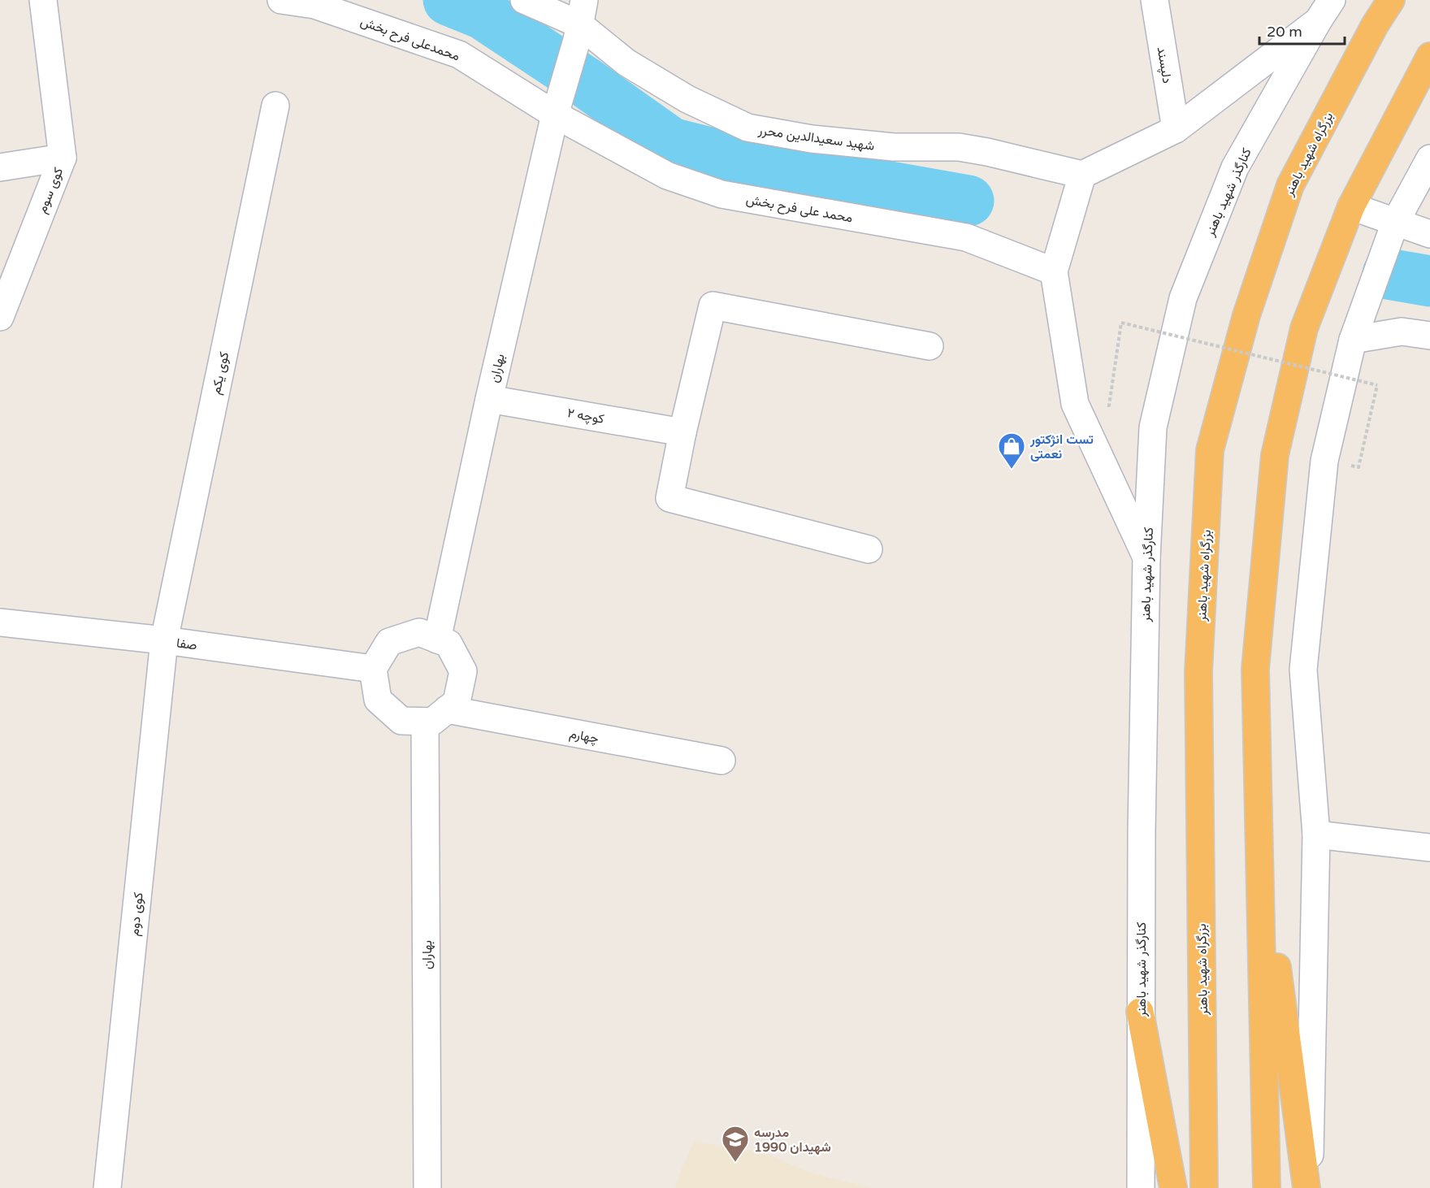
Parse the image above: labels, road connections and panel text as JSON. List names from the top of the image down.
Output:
{
  "streets": {
    "highway": ["بزرگراه شهید باهنر"],
    "street": [
      "محمدعلی فرح بخش",
      "دلپسند",
      "شهید سعیدالدین محرر",
      "کوی سوم",
      "کنارگذر شهید باهنر",
      "محمد علی فرح بخش",
      "بهاران",
      "کوی یکم",
      "کوچه ۲",
      "صفا",
      "چهارم",
      "کوی دوم"
    ]
  },
  "crossings": [
    ["محمدعلی فرح بخش", "محمد علی فرح بخش"],
    ["محمدعلی فرح بخش", "بهاران"],
    ["شهید سعیدالدین محرر", "بهاران"],
    ["محمد علی فرح بخش", "بهاران"],
    ["بهاران", "کوچه ۲"],
    ["بهاران", "صفا"],
    ["بهاران", "چهارم"],
    ["کوی یکم", "صفا"],
    ["کوی یکم", "کوی دوم"],
    ["صفا", "چهارم"],
    ["صفا", "کوی دوم"]
  ],
  "places": {
    "shop": ["تست انژکتور نعمتی"],
    "school or university": ["مدرسه شهیدان 1990"]
  },
  "scale_bar": "20 m"
}
